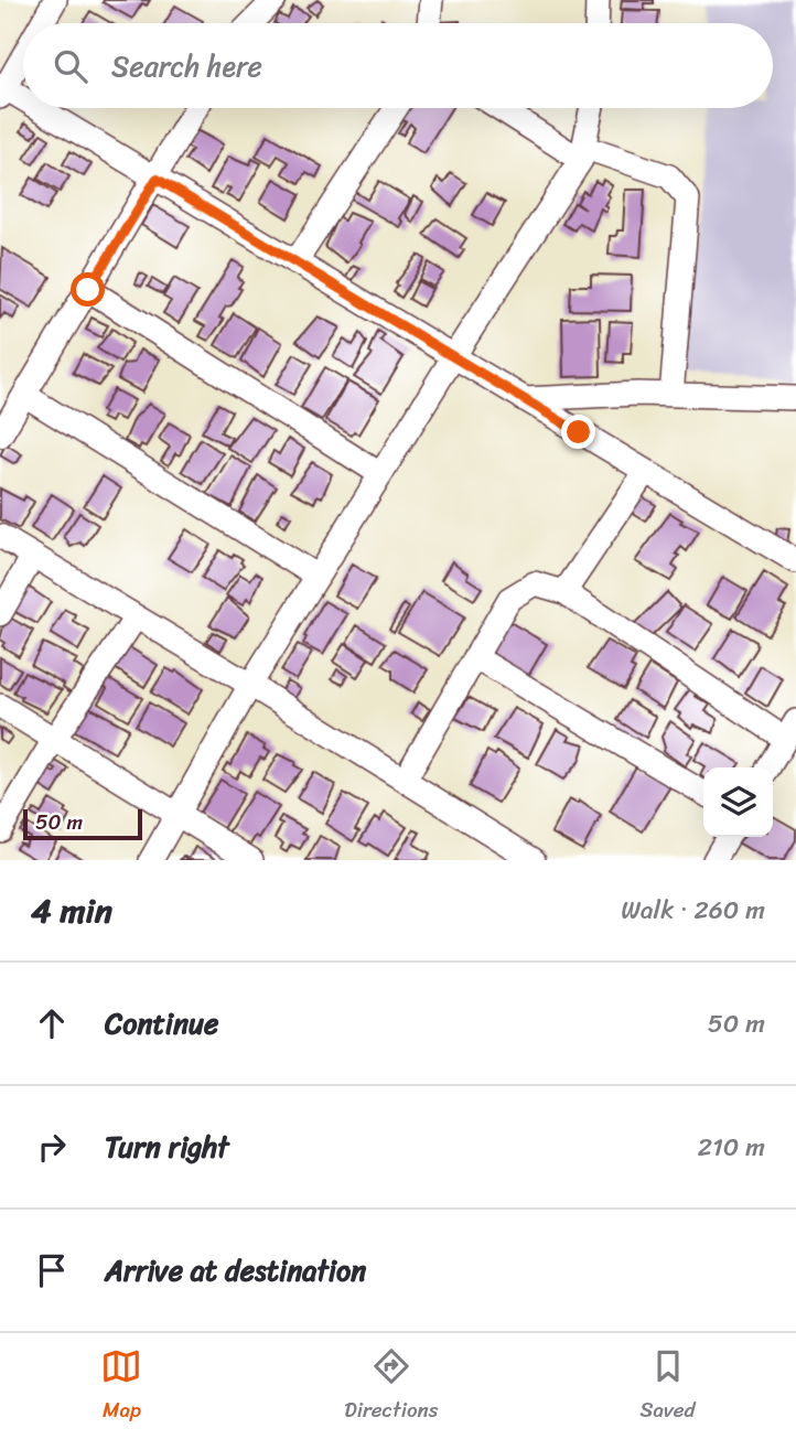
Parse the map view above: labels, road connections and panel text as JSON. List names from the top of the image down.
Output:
{
  "scale_bar": "50 m",
  "page": {
    "search": "Search here",
    "scale": "50 m",
    "heading": ["4 min", "Walk · 260 m"],
    "list": [
      ["Continue", "50 m"],
      ["Turn right", "210 m"],
      "Arrive at destination"
    ],
    "nav": ["Map", "Directions", "Saved"]
  }
}
